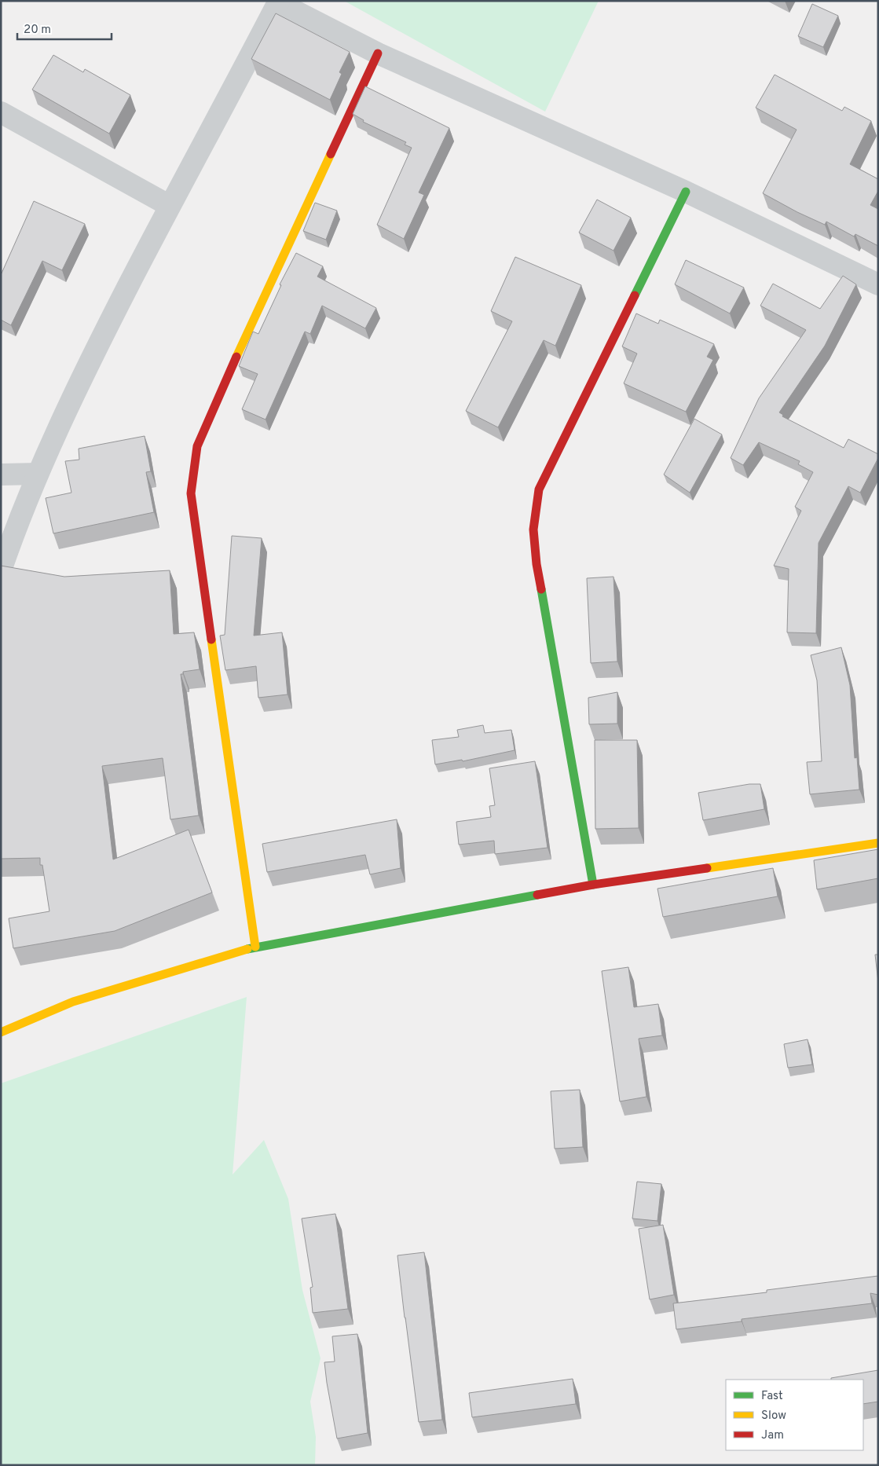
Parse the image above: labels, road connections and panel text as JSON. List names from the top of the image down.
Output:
{
  "legend": ["Fast", "Slow", "Jam"],
  "scale_bar": "20 m"
}
